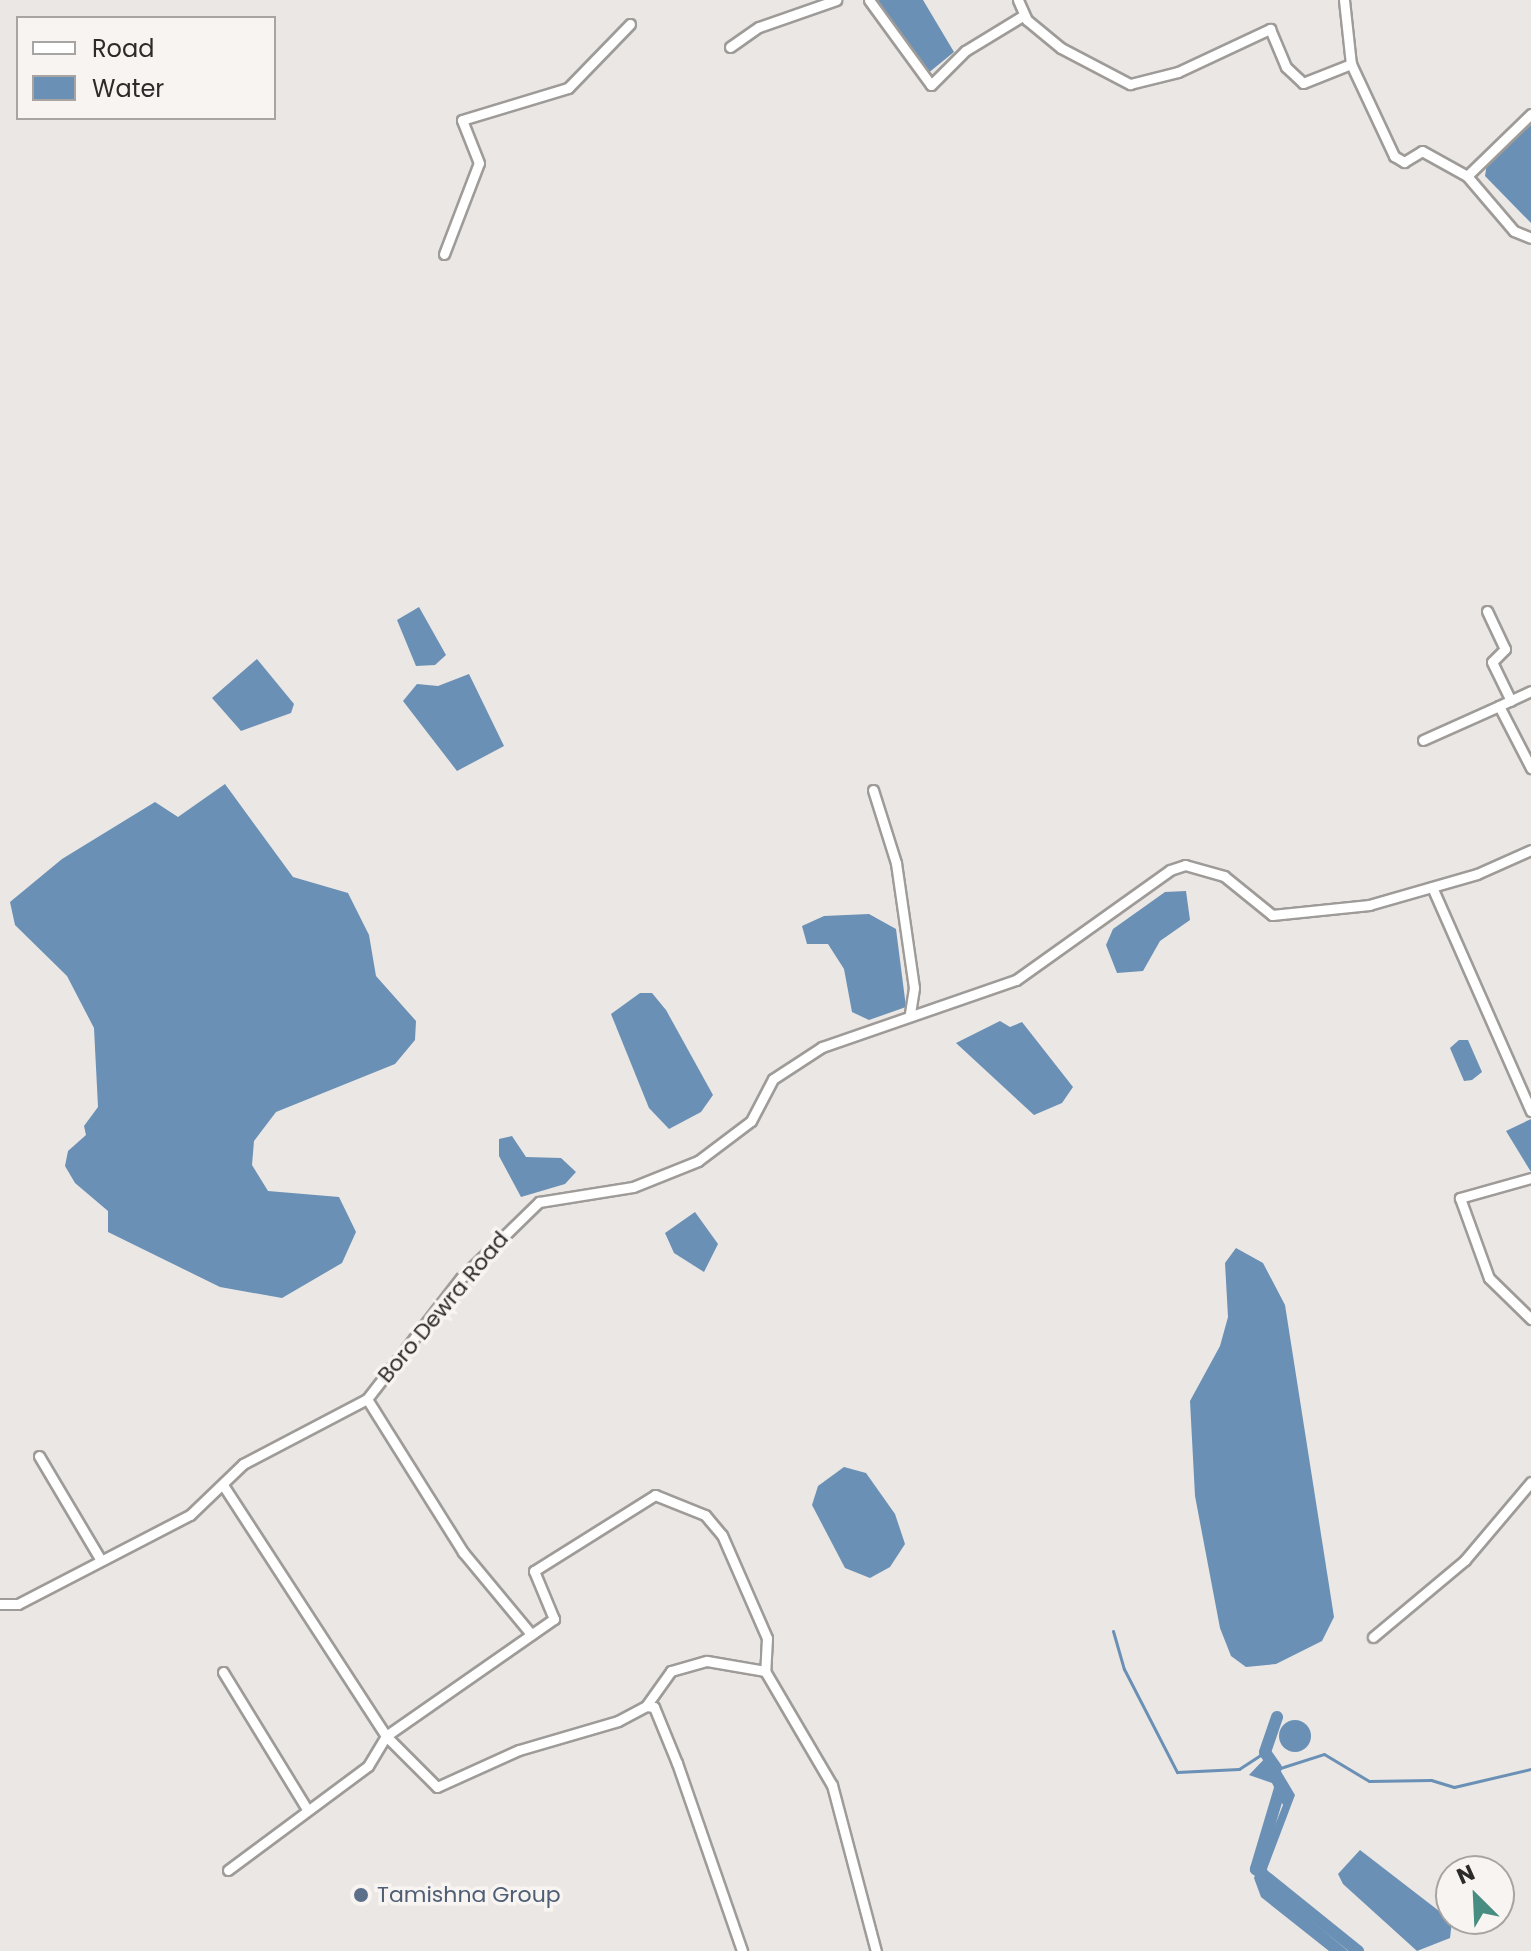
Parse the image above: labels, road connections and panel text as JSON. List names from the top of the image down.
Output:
{
  "streets": {
    "street": ["Boro Dewra Road"]
  },
  "places": ["Tamishna Group"],
  "legend": ["Road", "Water"],
  "north": "top left"
}
